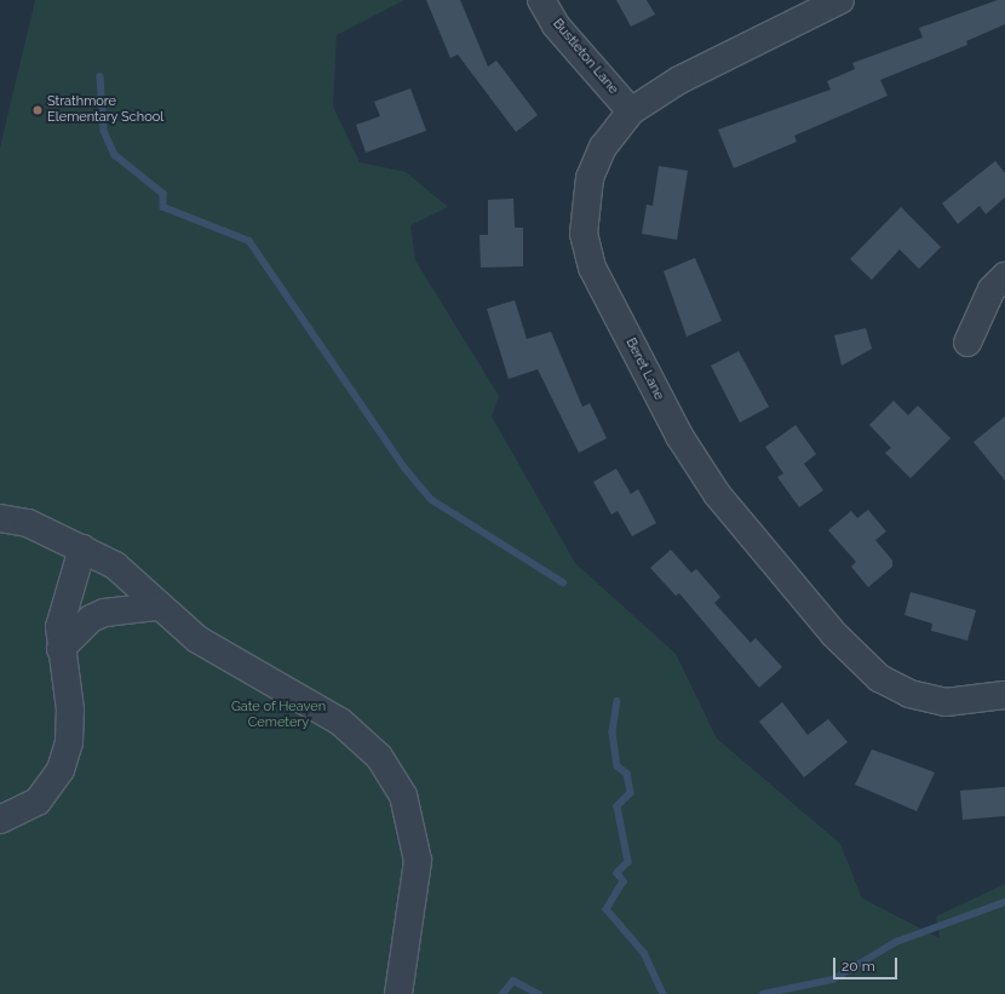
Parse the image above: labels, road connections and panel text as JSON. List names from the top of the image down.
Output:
{
  "streets": {
    "street": ["Bustleton Lane", "Beret Lane"]
  },
  "crossings": [
    ["Bustleton Lane", "Beret Lane"]
  ],
  "parks": ["Gate of Heaven Cemetery"],
  "places": ["Strathmore Elementary School"],
  "scale_bar": "20 m"
}
